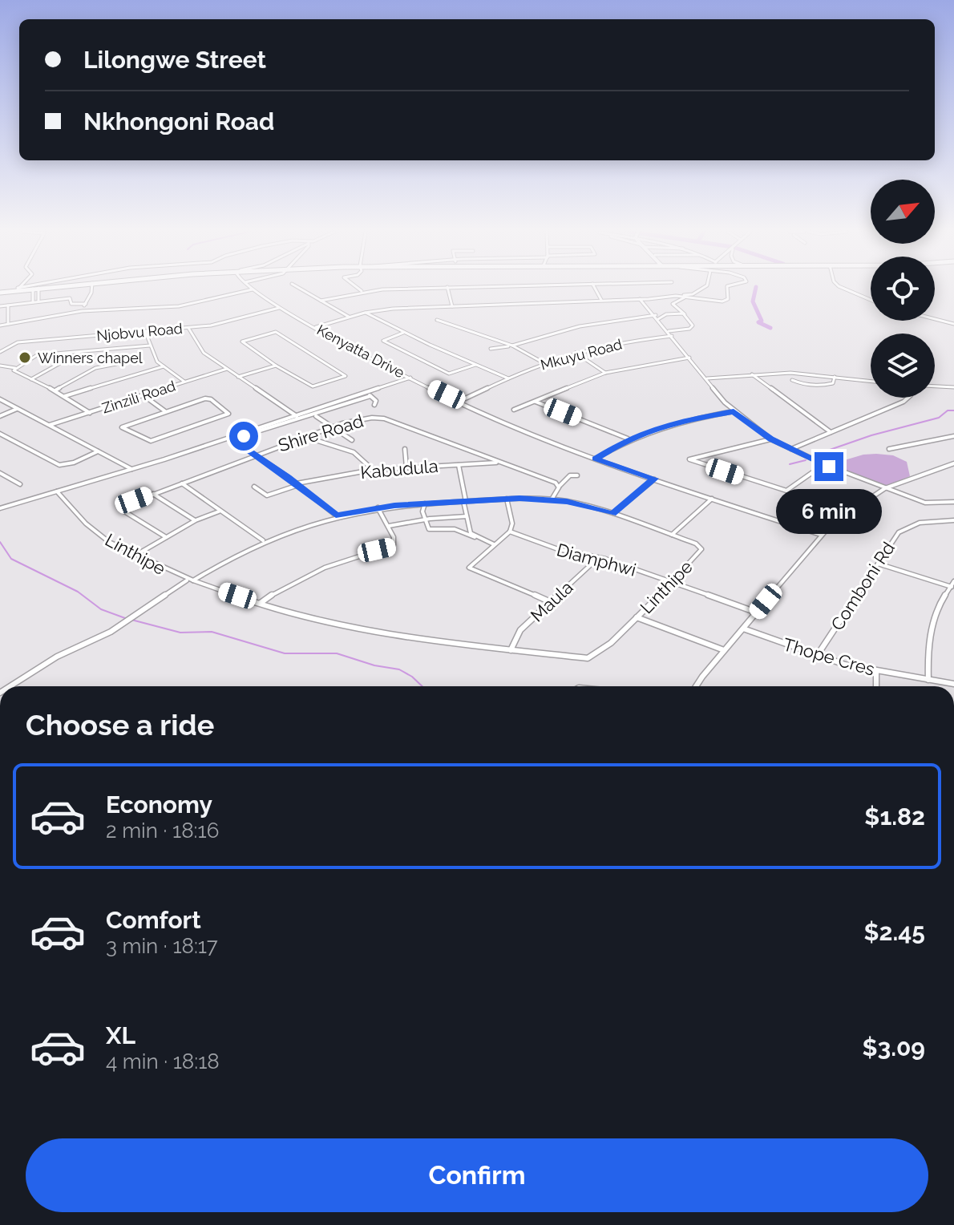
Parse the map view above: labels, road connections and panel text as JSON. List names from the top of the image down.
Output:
{
  "streets": {
    "street": [
      "Njobvu Road",
      "Kenyatta Drive",
      "Mkuyu Road",
      "Zinzili Road",
      "Shire Road",
      "Kabudula",
      "Linthipe",
      "Diamphwi",
      "Comboni Rd",
      "Maula",
      "Thope Cres"
    ]
  },
  "crossings": [
    ["Njobvu Road", "Kenyatta Drive"],
    ["Kenyatta Drive", "Mkuyu Road"],
    ["Shire Road", "Kabudula"],
    ["Linthipe", "Diamphwi"],
    ["Linthipe", "Maula"],
    ["Diamphwi", "Maula"],
    ["Comboni Rd", "Thope Cres"]
  ],
  "places": ["Winners chapel"],
  "north": "top right",
  "page": {
    "banner": ["Lilongwe Street", "Nkhongoni Road"],
    "bubble": "6 min",
    "heading": "Choose a ride",
    "list": [
      {
        "name": "Economy",
        "note": "2 min · 18:16",
        "value": "$1.82"
      },
      {
        "name": "Comfort",
        "note": "3 min · 18:17",
        "value": "$2.45"
      },
      {
        "name": "XL",
        "note": "4 min · 18:18",
        "value": "$3.09"
      }
    ],
    "buttons": "Confirm"
  }
}
